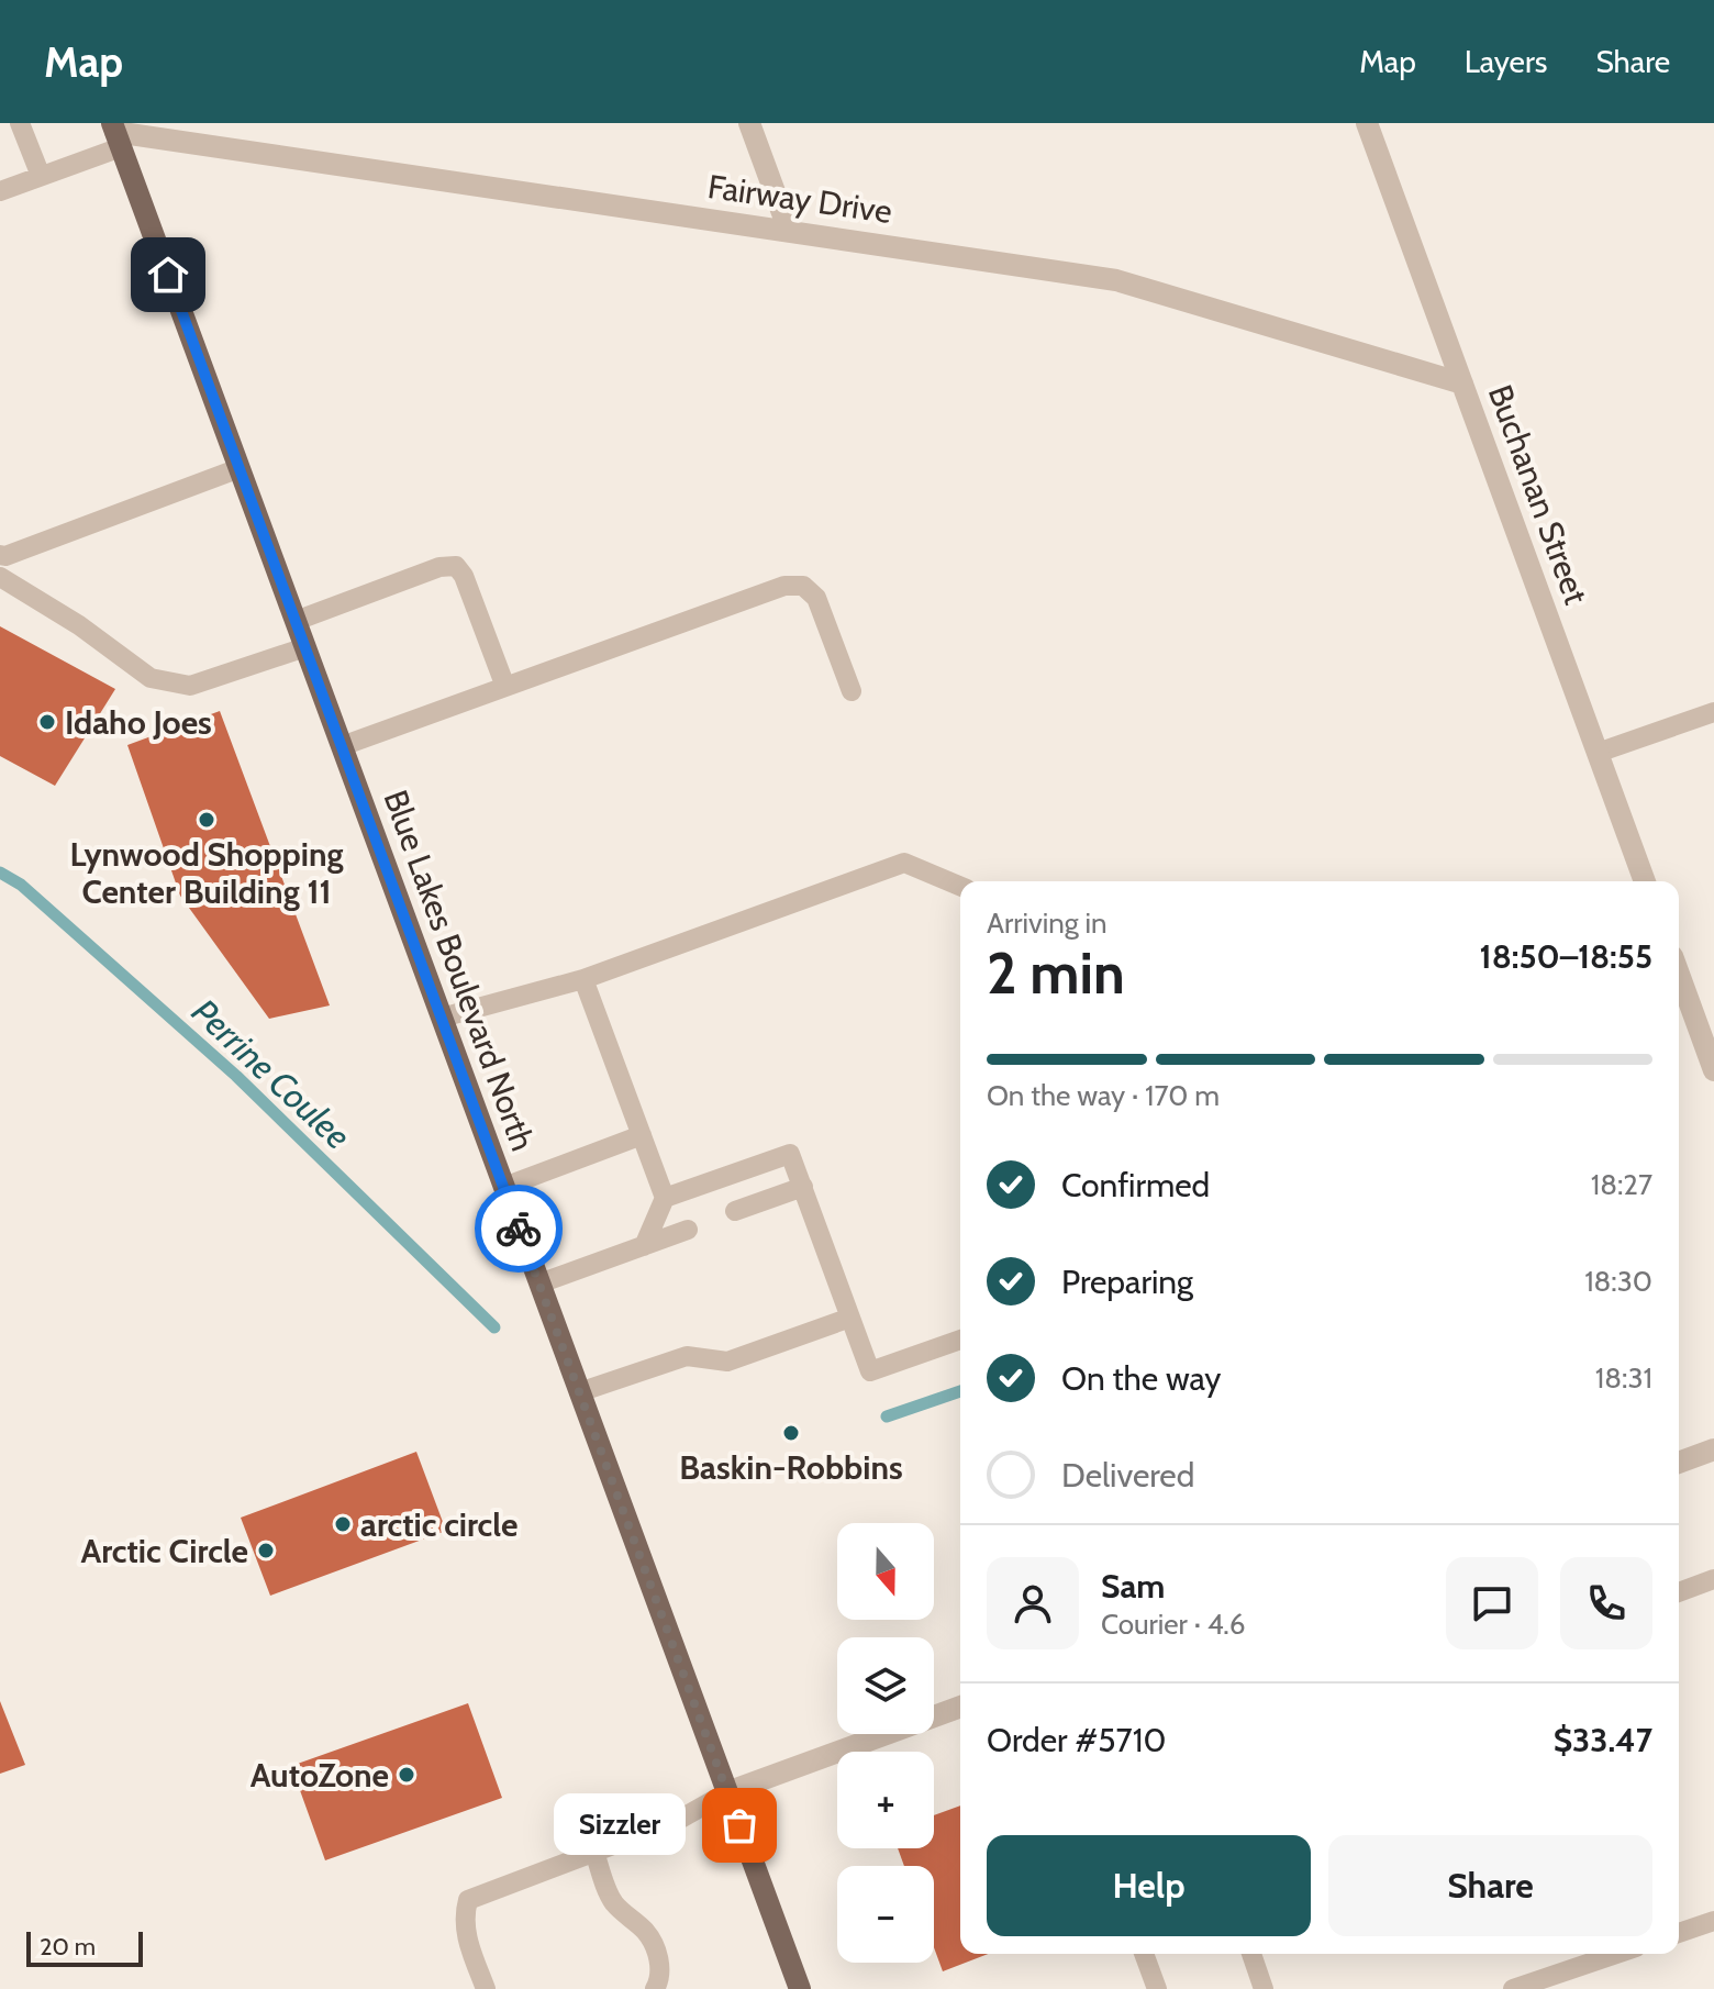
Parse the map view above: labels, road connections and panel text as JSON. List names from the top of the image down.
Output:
{
  "streets": {
    "main road": ["Blue Lakes Boulevard North"],
    "street": ["Fairway Drive", "Buchanan Street"]
  },
  "crossings": [
    ["Fairway Drive", "Buchanan Street"],
    ["Fairway Drive", "Blue Lakes Boulevard North"]
  ],
  "water": ["Perrine Coulee"],
  "places": [
    "Idaho Joes",
    "Lynwood Shopping Center Building 11",
    "Baskin-Robbins",
    "arctic circle",
    "Arctic Circle",
    "AutoZone",
    "Sizzler"
  ],
  "scale_bar": "20 m",
  "north": "bottom",
  "page": {
    "header": "Map",
    "nav": ["Map", "Layers", "Share"],
    "heading": ["2 min", "Arriving in", "18:50–18:55"],
    "panel": [
      "Sam",
      "Courier · 4.6",
      "Order #5710",
      "$33.47"
    ],
    "bar": "On the way · 170 m",
    "list": [
      ["Confirmed", "18:27"],
      ["Preparing", "18:30"],
      ["On the way", "18:31"],
      "Delivered"
    ],
    "map_buttons": ["+", "−"],
    "bubble": "Sizzler",
    "buttons": ["Help", "Share"],
    "scale": "20 m"
  }
}
